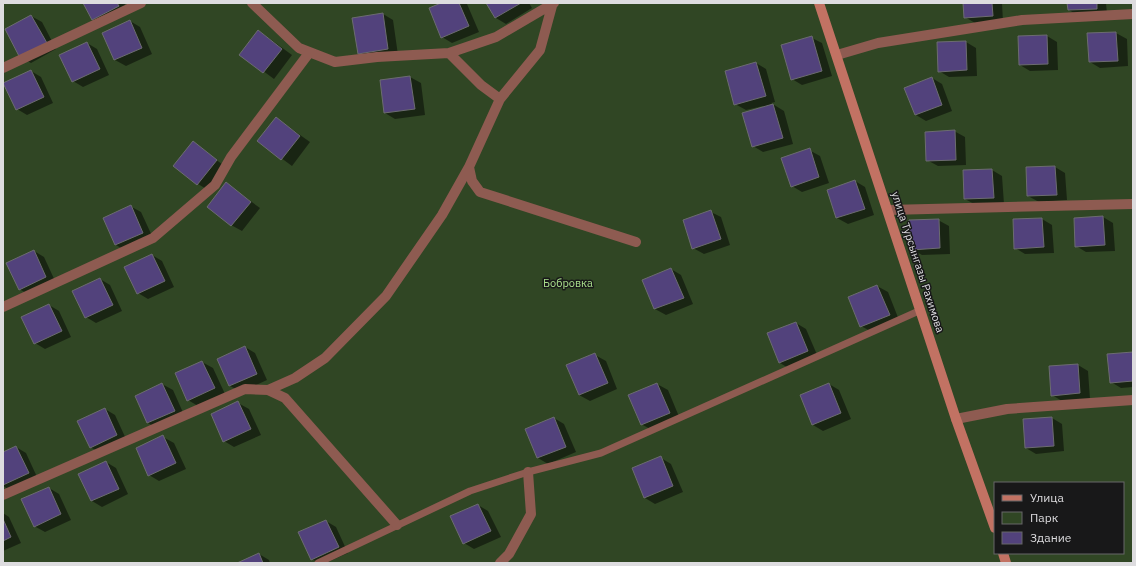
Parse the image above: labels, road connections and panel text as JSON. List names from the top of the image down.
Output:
{
  "streets": {
    "street": ["улица Турсынгазы Рахимова"]
  },
  "parks": ["Бобровка"],
  "legend": ["Улица", "Парк", "Здание"]
}
